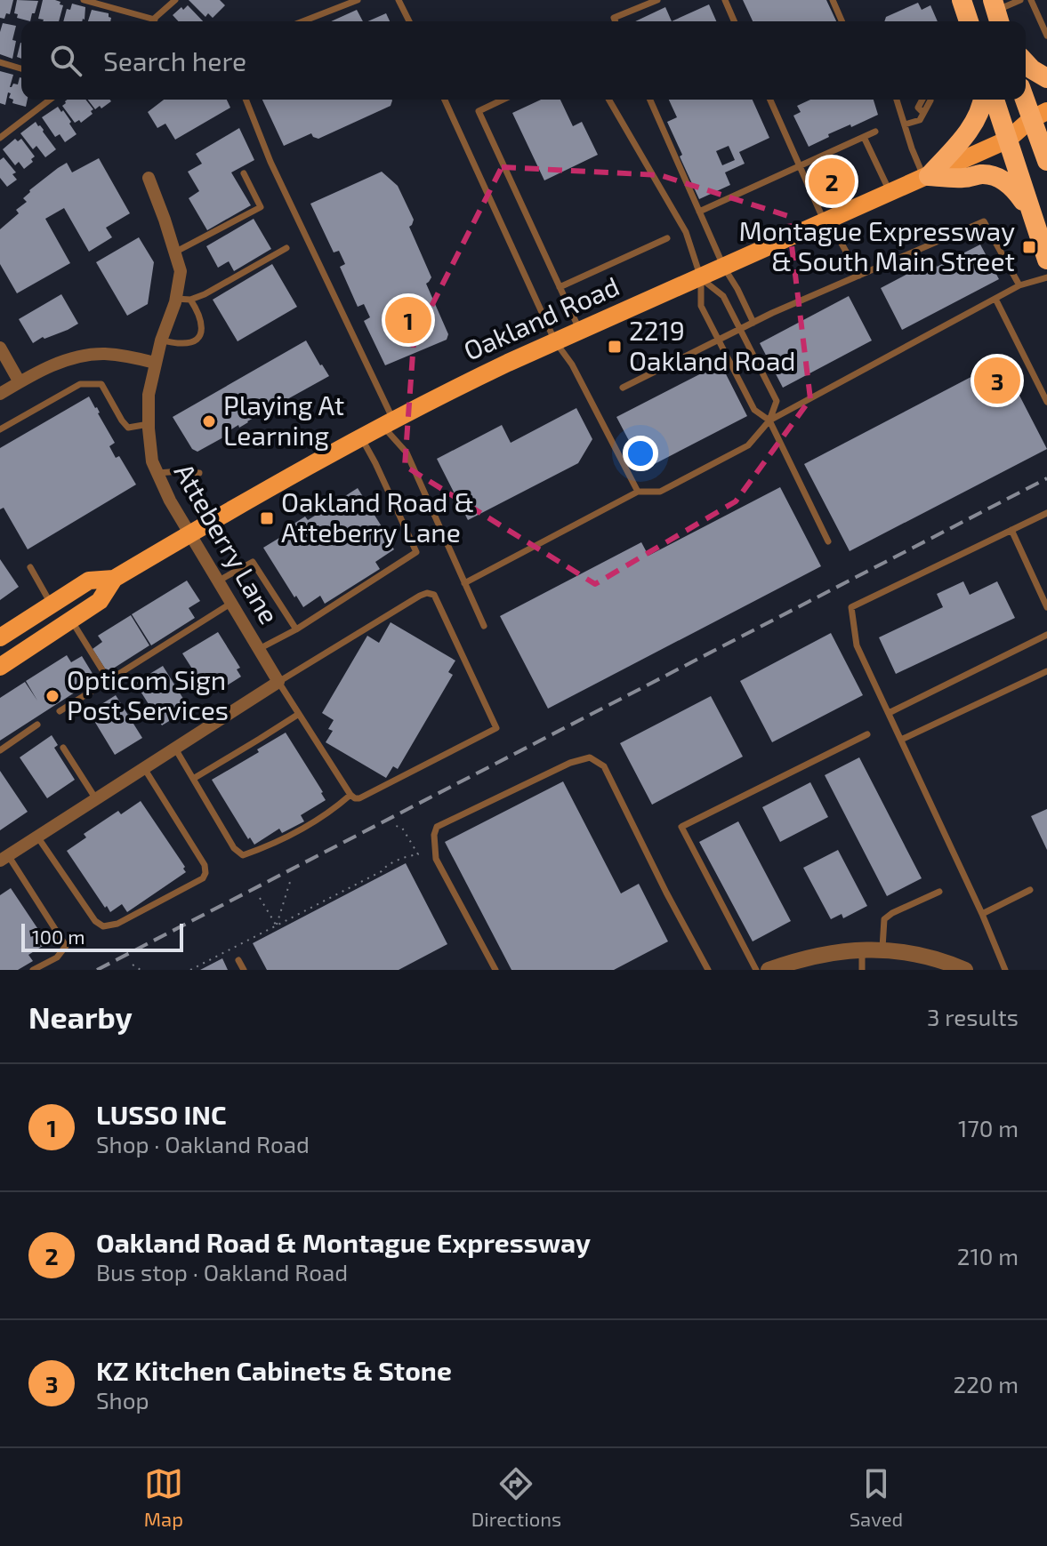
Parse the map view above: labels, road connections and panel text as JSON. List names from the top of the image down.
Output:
{
  "streets": {
    "main road": ["Oakland Road"],
    "street": ["Atteberry Lane"]
  },
  "crossings": [
    ["Oakland Road", "Atteberry Lane"]
  ],
  "places": {
    "transit": ["Montague Expressway & South Main Street", "2219 Oakland Road", "Oakland Road & Atteberry Lane"],
    "other": ["Playing At Learning", "Opticom Sign Post Services"]
  },
  "scale_bar": "100 m",
  "page": {
    "search": "Search here",
    "pins": ["2", "1", "3"],
    "scale": "100 m",
    "heading": ["Nearby", "3 results"],
    "list": [
      {
        "mark": "1",
        "name": "LUSSO INC",
        "note": "Shop · Oakland Road",
        "value": "170 m"
      },
      {
        "mark": "2",
        "name": "Oakland Road & Montague Expressway",
        "note": "Bus stop · Oakland Road",
        "value": "210 m"
      },
      {
        "mark": "3",
        "name": "KZ Kitchen Cabinets & Stone",
        "note": "Shop",
        "value": "220 m"
      }
    ],
    "nav": ["Map", "Directions", "Saved"]
  }
}
